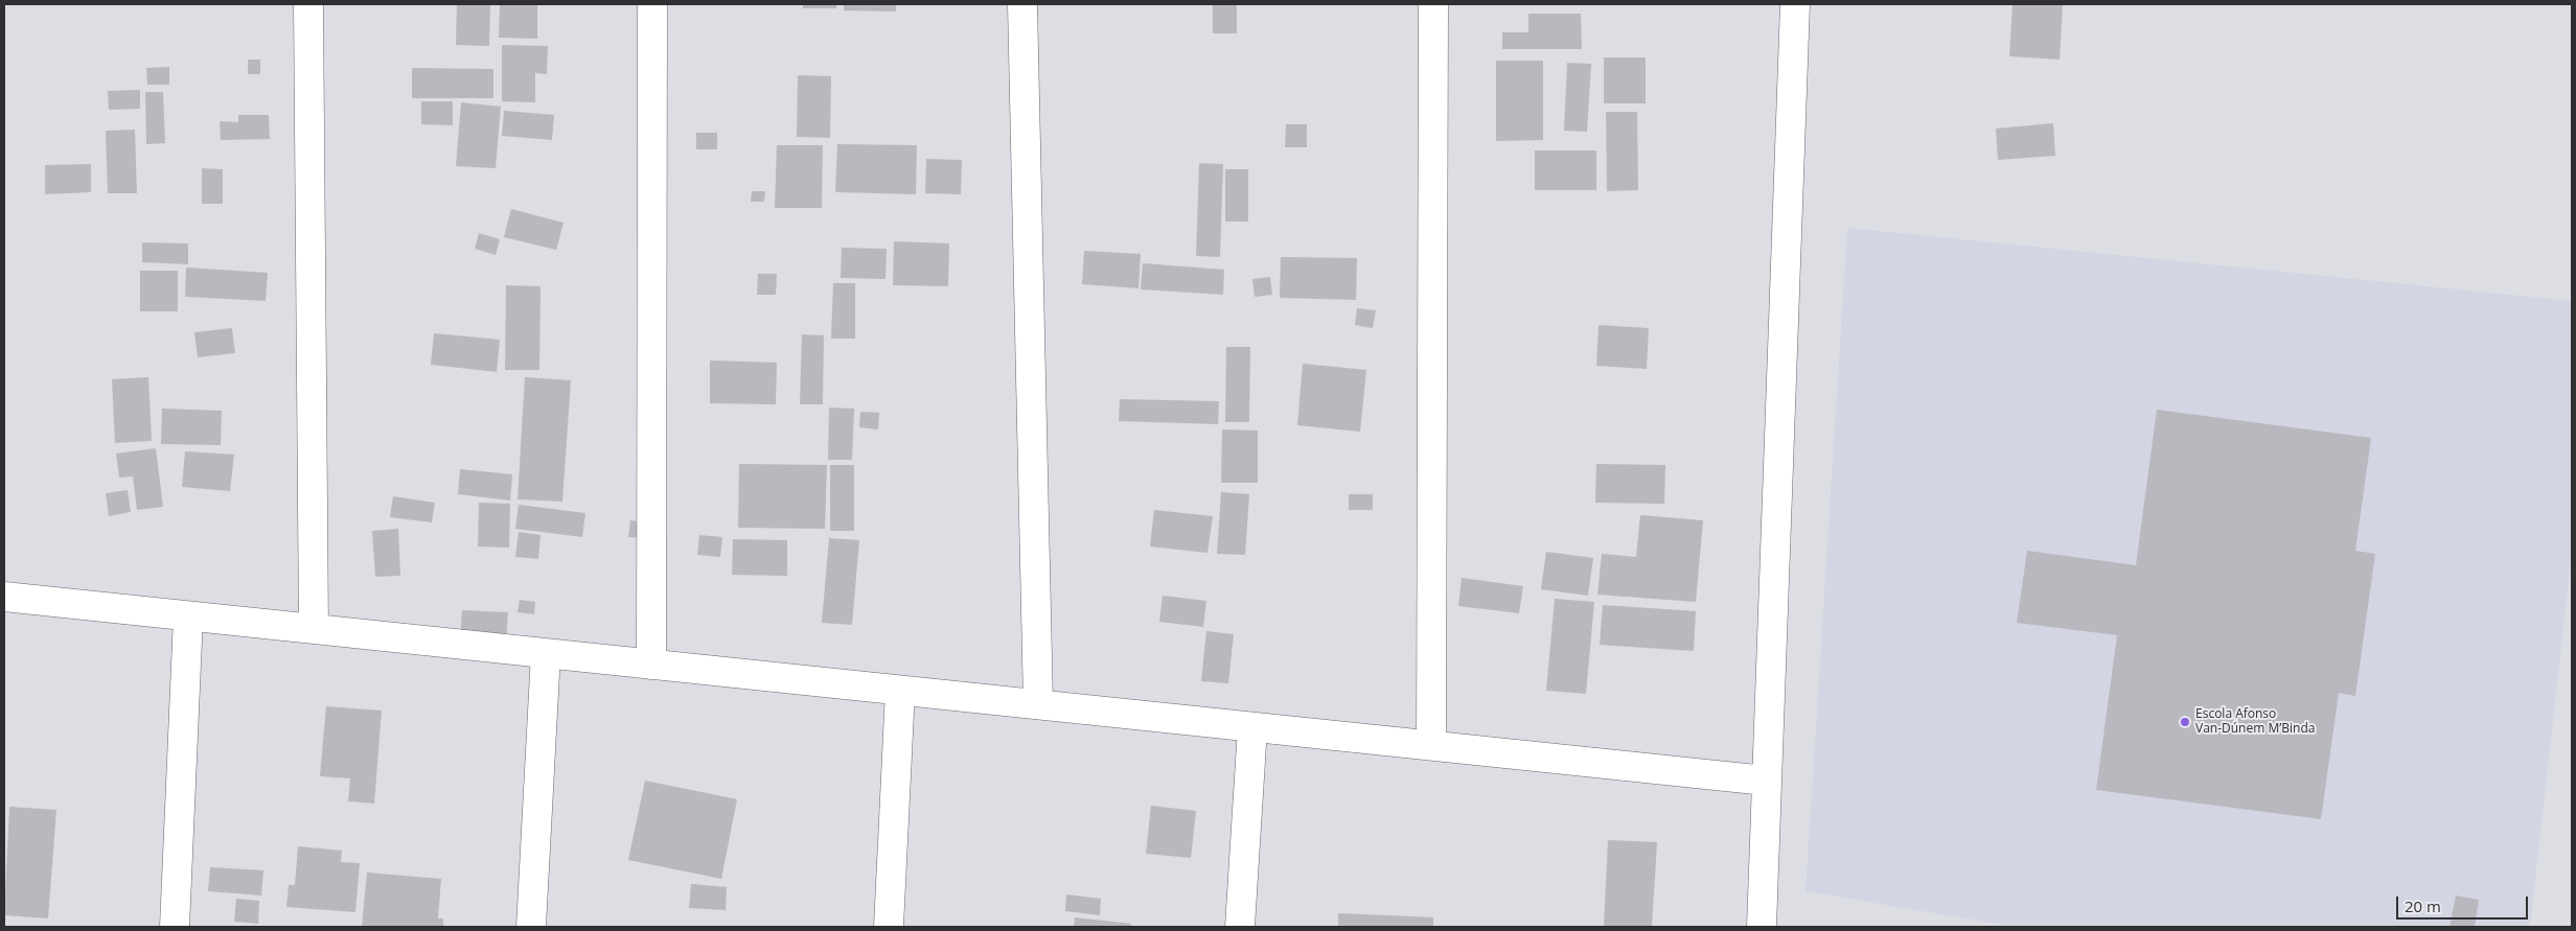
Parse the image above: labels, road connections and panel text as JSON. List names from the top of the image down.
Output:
{
  "places": ["Escola Afonso Van-Dúnem M’Binda"],
  "scale_bar": "20 m"
}
